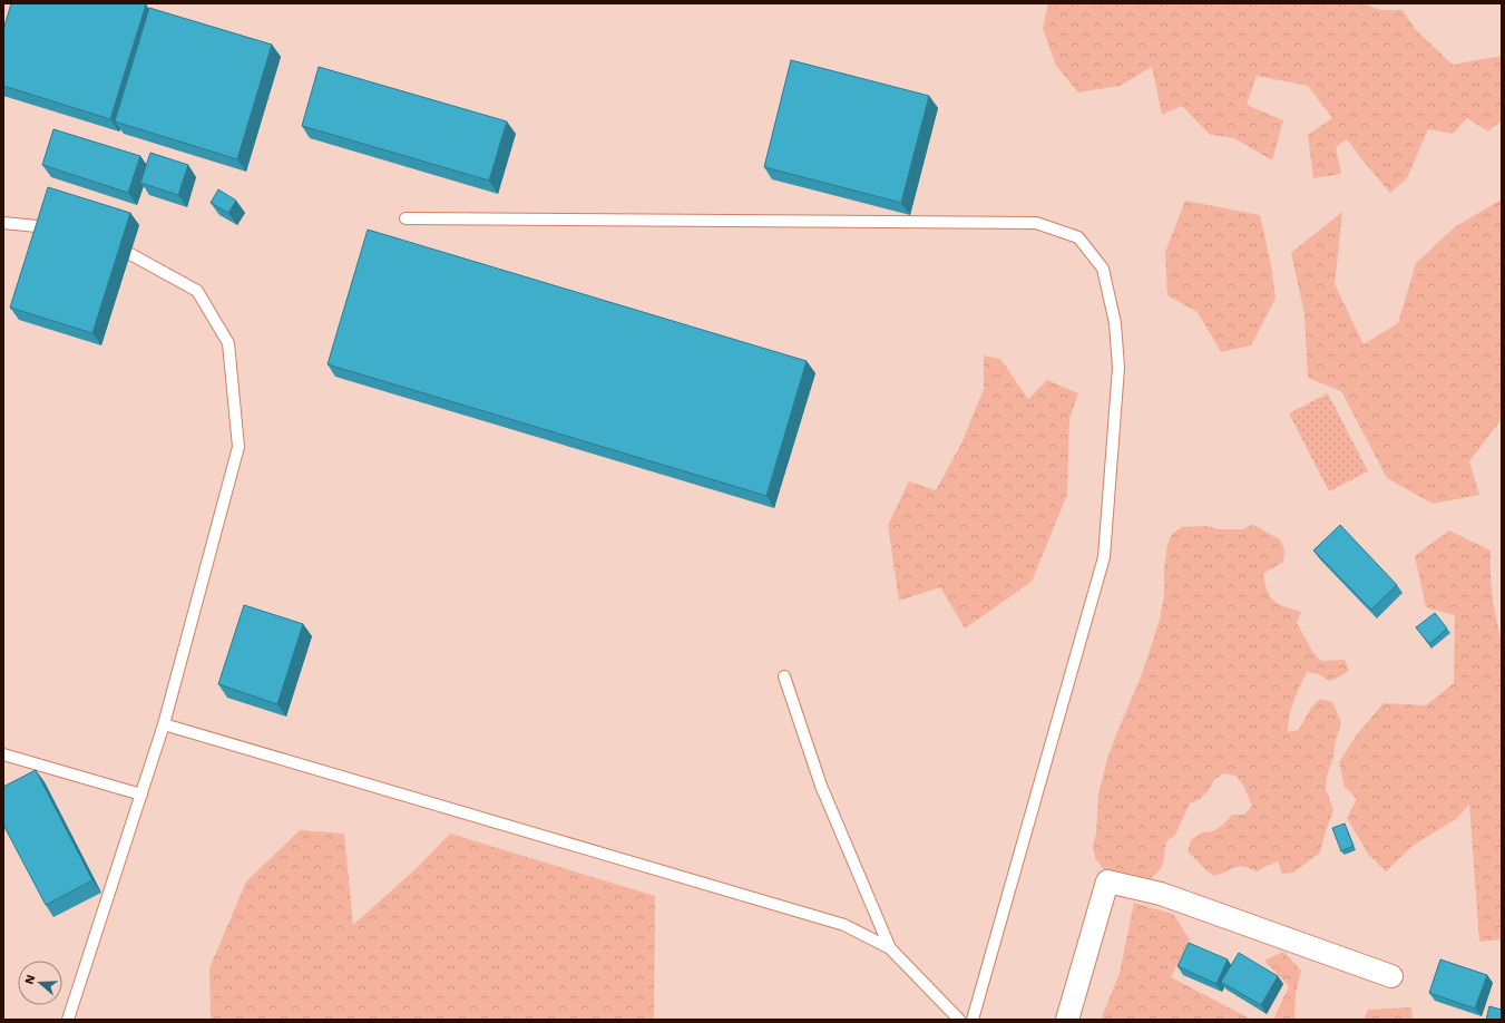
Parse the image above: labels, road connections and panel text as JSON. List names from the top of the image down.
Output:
{
  "north": "left"
}
